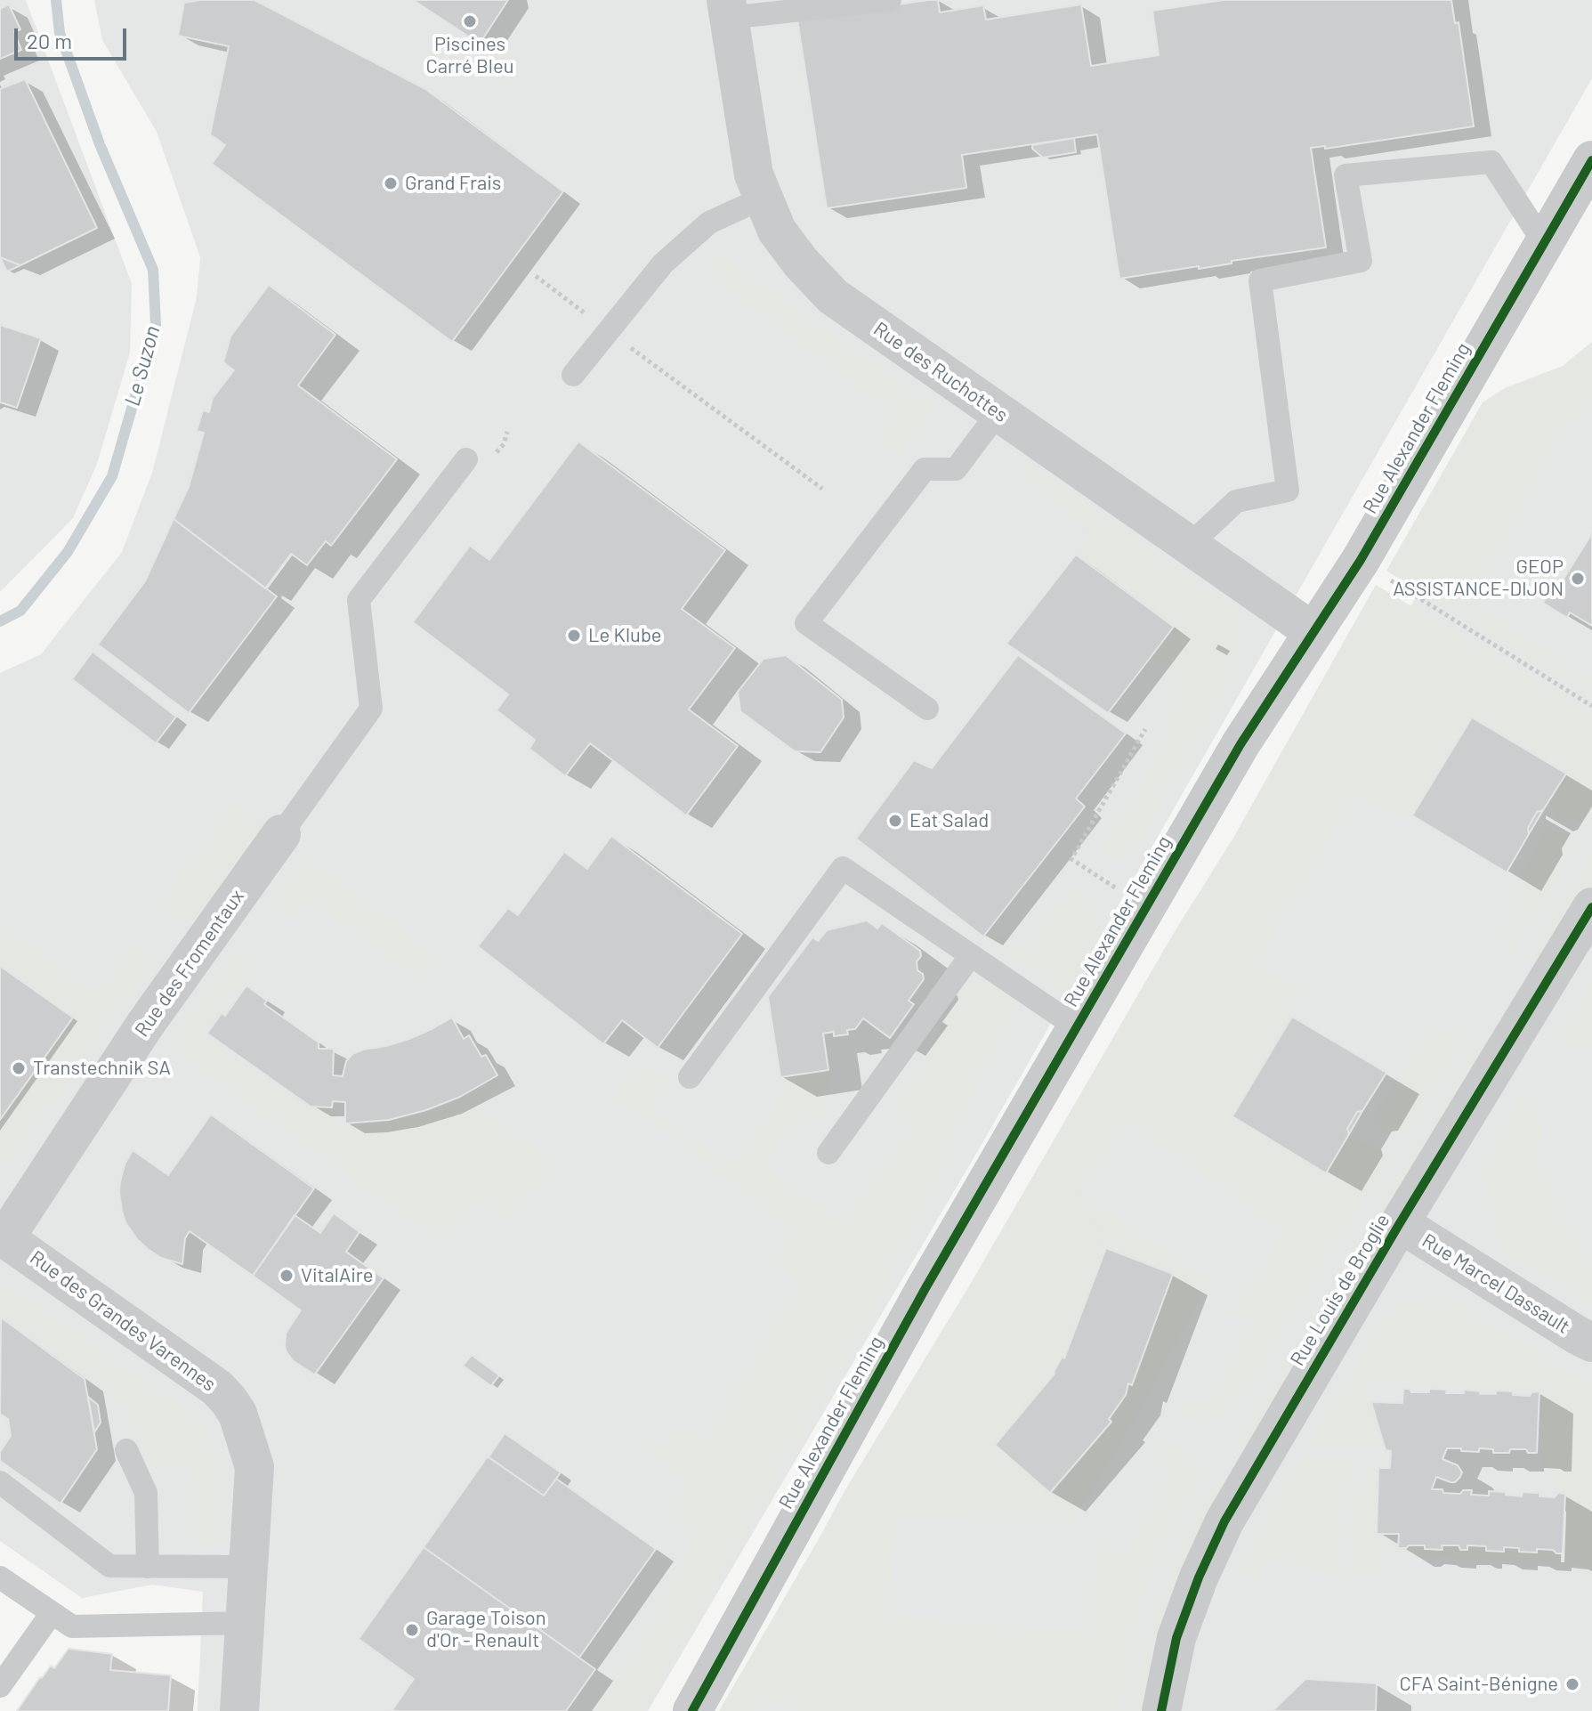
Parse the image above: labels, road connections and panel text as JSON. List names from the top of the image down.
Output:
{
  "streets": {
    "street": [
      "Rue des Ruchottes",
      "Rue Alexander Fleming",
      "Rue des Fromentaux",
      "Rue Marcel Dassault",
      "Rue Louis de Broglie",
      "Rue des Grandes Varennes"
    ]
  },
  "crossings": [
    ["Rue des Ruchottes", "Rue Alexander Fleming"],
    ["Rue des Fromentaux", "Rue des Grandes Varennes"],
    ["Rue Marcel Dassault", "Rue Louis de Broglie"]
  ],
  "water": ["Le Suzon"],
  "places": [
    "Piscines Carré Bleu",
    "Grand Frais",
    "GEOP ASSISTANCE-DIJON",
    "Le Klube",
    "Eat Salad",
    "Transtechnik SA",
    "VitalAire",
    "Garage Toison d'Or - Renault",
    "CFA Saint-Bénigne"
  ],
  "scale_bar": "20 m"
}
